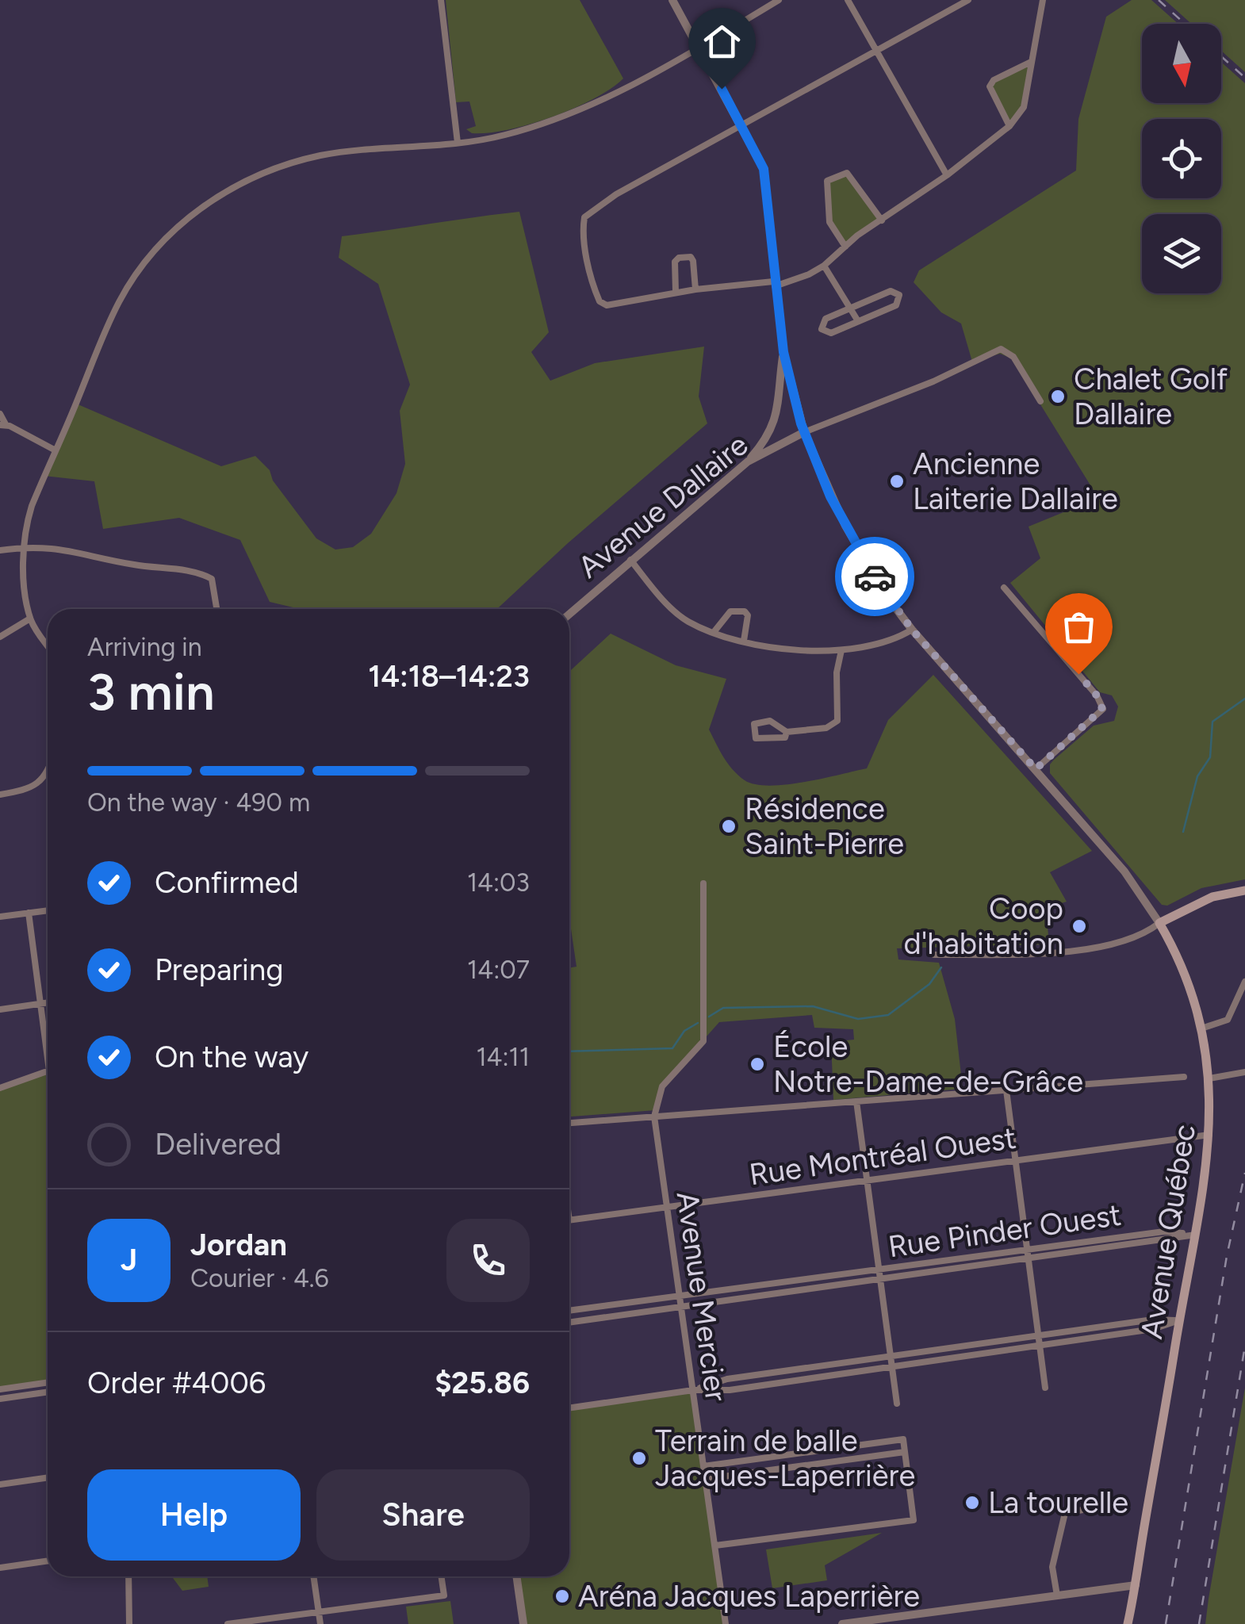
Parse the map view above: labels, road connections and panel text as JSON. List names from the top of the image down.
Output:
{
  "streets": {
    "main road": ["Avenue Québec"],
    "street": [
      "Avenue Dallaire",
      "Rue Montréal Ouest",
      "Rue Pinder Ouest",
      "Avenue Mercier"
    ]
  },
  "crossings": [
    ["Avenue Dallaire", "Avenue Québec"],
    ["Rue Montréal Ouest", "Avenue Québec"],
    ["Rue Montréal Ouest", "Avenue Mercier"],
    ["Rue Pinder Ouest", "Avenue Québec"],
    ["Rue Pinder Ouest", "Avenue Mercier"]
  ],
  "places": [
    "Chalet Golf Dallaire",
    "Ancienne Laiterie Dallaire",
    "Résidence Saint-Pierre",
    "Coop d'habitation",
    "École Notre-Dame-de-Grâce",
    "Terrain de balle Jacques-Laperrière",
    "La tourelle",
    "Aréna Jacques Laperrière"
  ],
  "north": "bottom",
  "page": {
    "heading": ["3 min", "Arriving in", "14:18–14:23"],
    "panel": [
      "Jordan",
      "Courier · 4.6",
      "Order #4006",
      "$25.86"
    ],
    "bar": "On the way · 490 m",
    "list": [
      ["Confirmed", "14:03"],
      ["Preparing", "14:07"],
      ["On the way", "14:11"],
      "Delivered"
    ],
    "round": "J",
    "buttons": ["Help", "Share"]
  }
}
